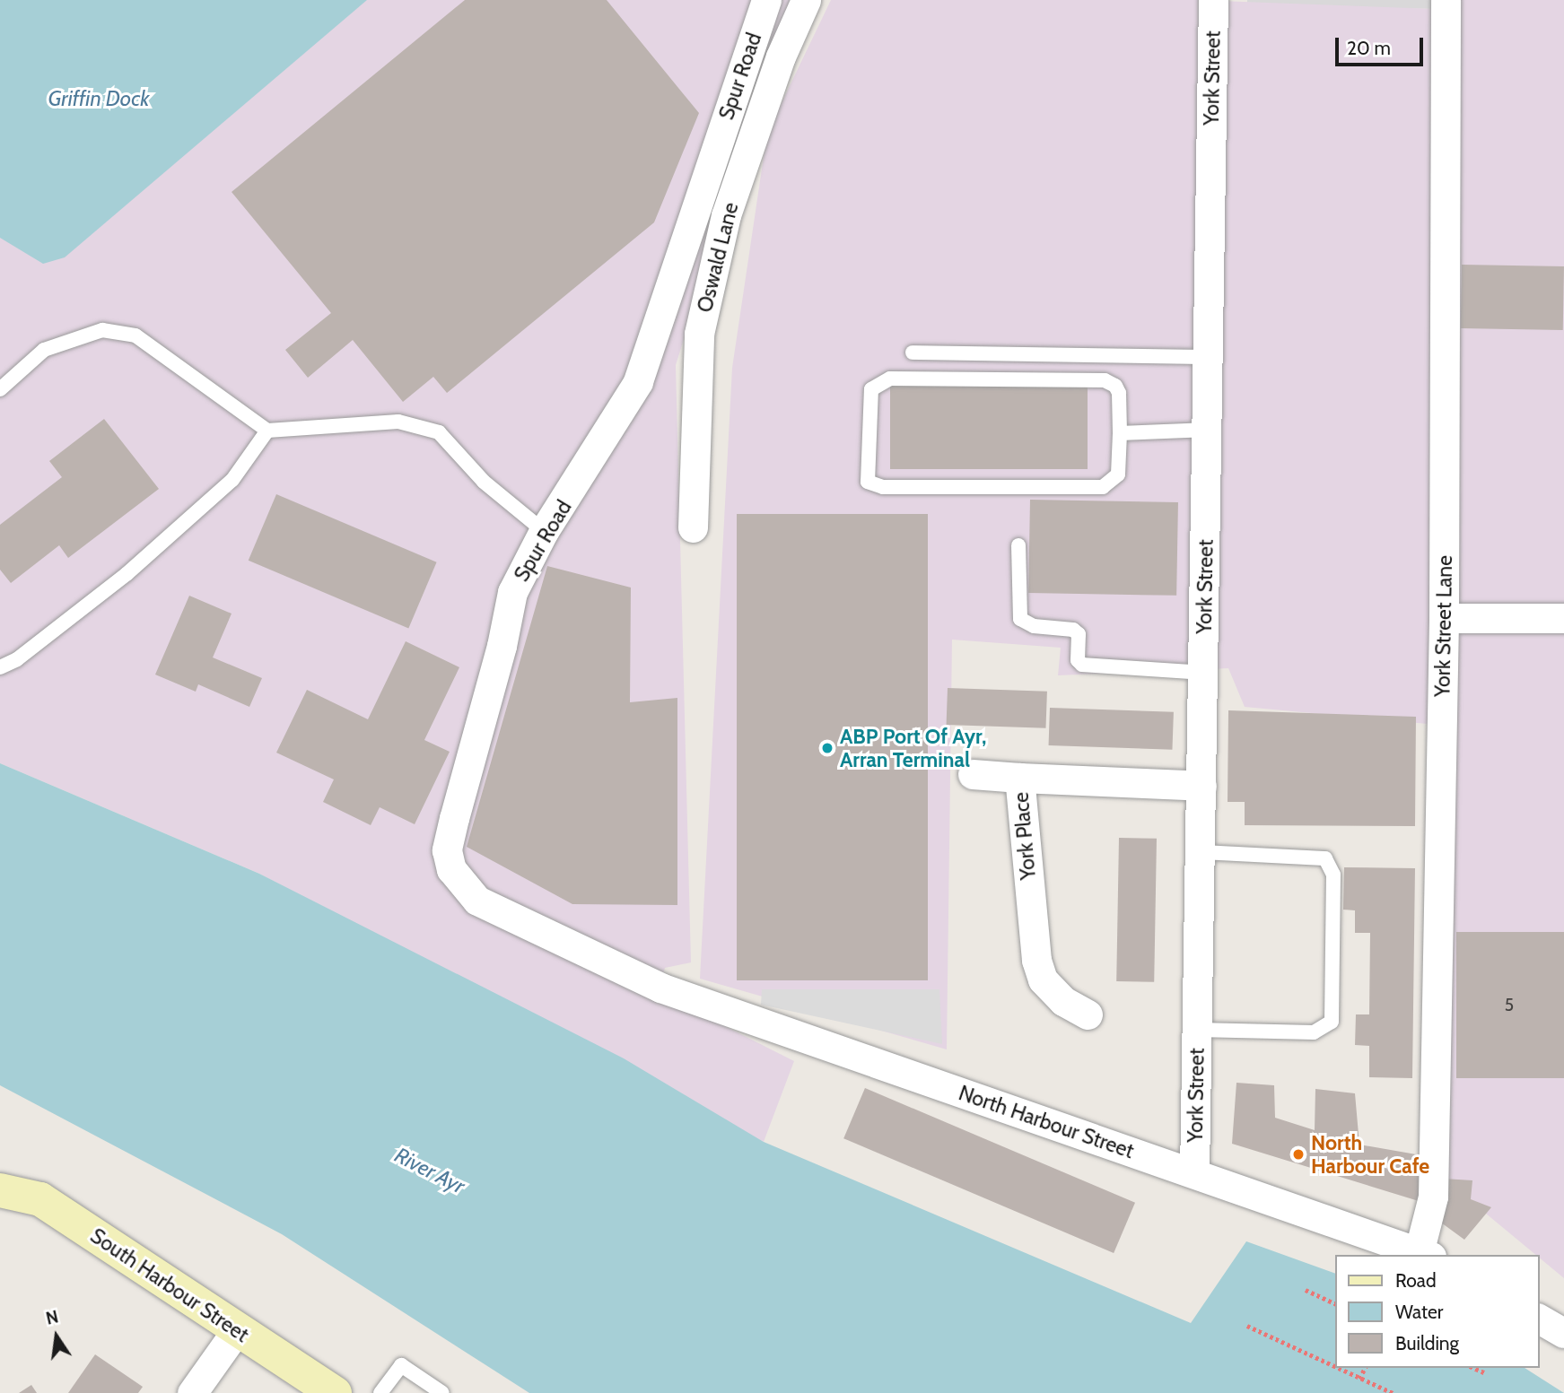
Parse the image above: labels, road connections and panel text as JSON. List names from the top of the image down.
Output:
{
  "streets": {
    "main road": ["South Harbour Street"],
    "street": [
      "Spur Road",
      "York Street",
      "Oswald Lane",
      "York Street Lane",
      "York Place",
      "North Harbour Street"
    ]
  },
  "crossings": [
    ["Spur Road", "North Harbour Street"],
    ["York Street", "York Place"],
    ["York Street", "North Harbour Street"],
    ["York Street Lane", "North Harbour Street"]
  ],
  "water": ["Griffin Dock", "River Ayr"],
  "places": ["ABP Port Of Ayr, Arran Terminal", "North Harbour Cafe"],
  "house_numbers": ["5"],
  "legend": ["Road", "Water", "Building"],
  "scale_bar": "20 m",
  "north": "top"
}
